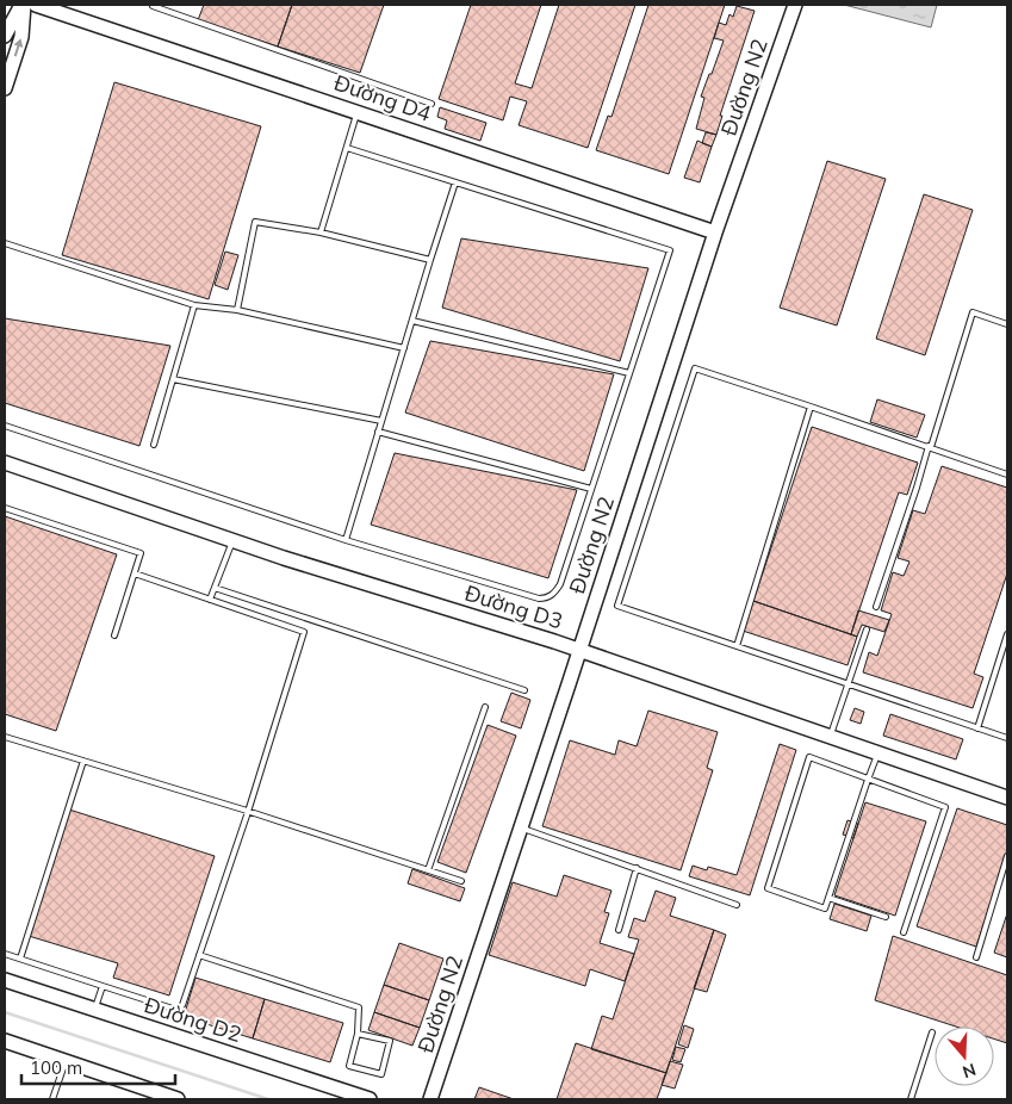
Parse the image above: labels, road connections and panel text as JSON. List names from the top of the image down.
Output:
{
  "streets": {
    "street": [
      "Đường N2",
      "Đường D4",
      "Đường D3",
      "Đường D2"
    ]
  },
  "crossings": [
    ["Đường N2", "Đường D4"],
    ["Đường N2", "Đường D3"]
  ],
  "scale_bar": "100 m",
  "north": "bottom"
}
